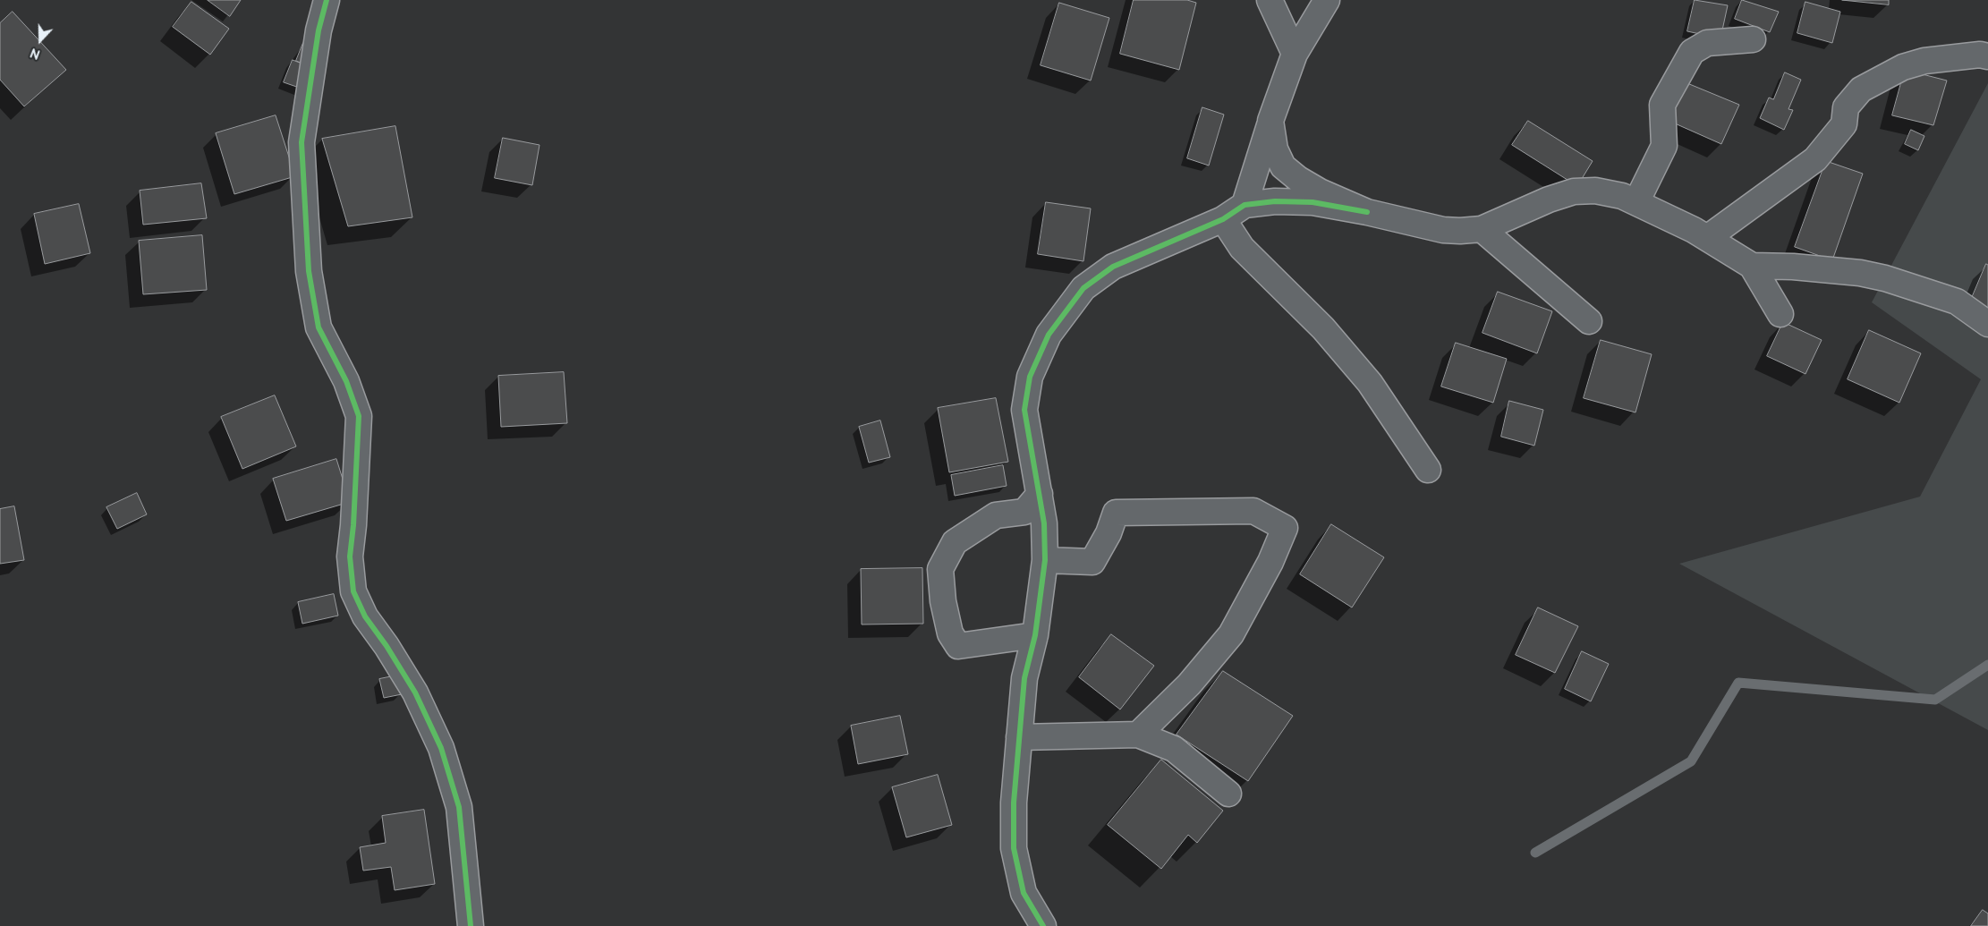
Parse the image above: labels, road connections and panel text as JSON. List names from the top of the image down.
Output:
{
  "north": "bottom"
}
